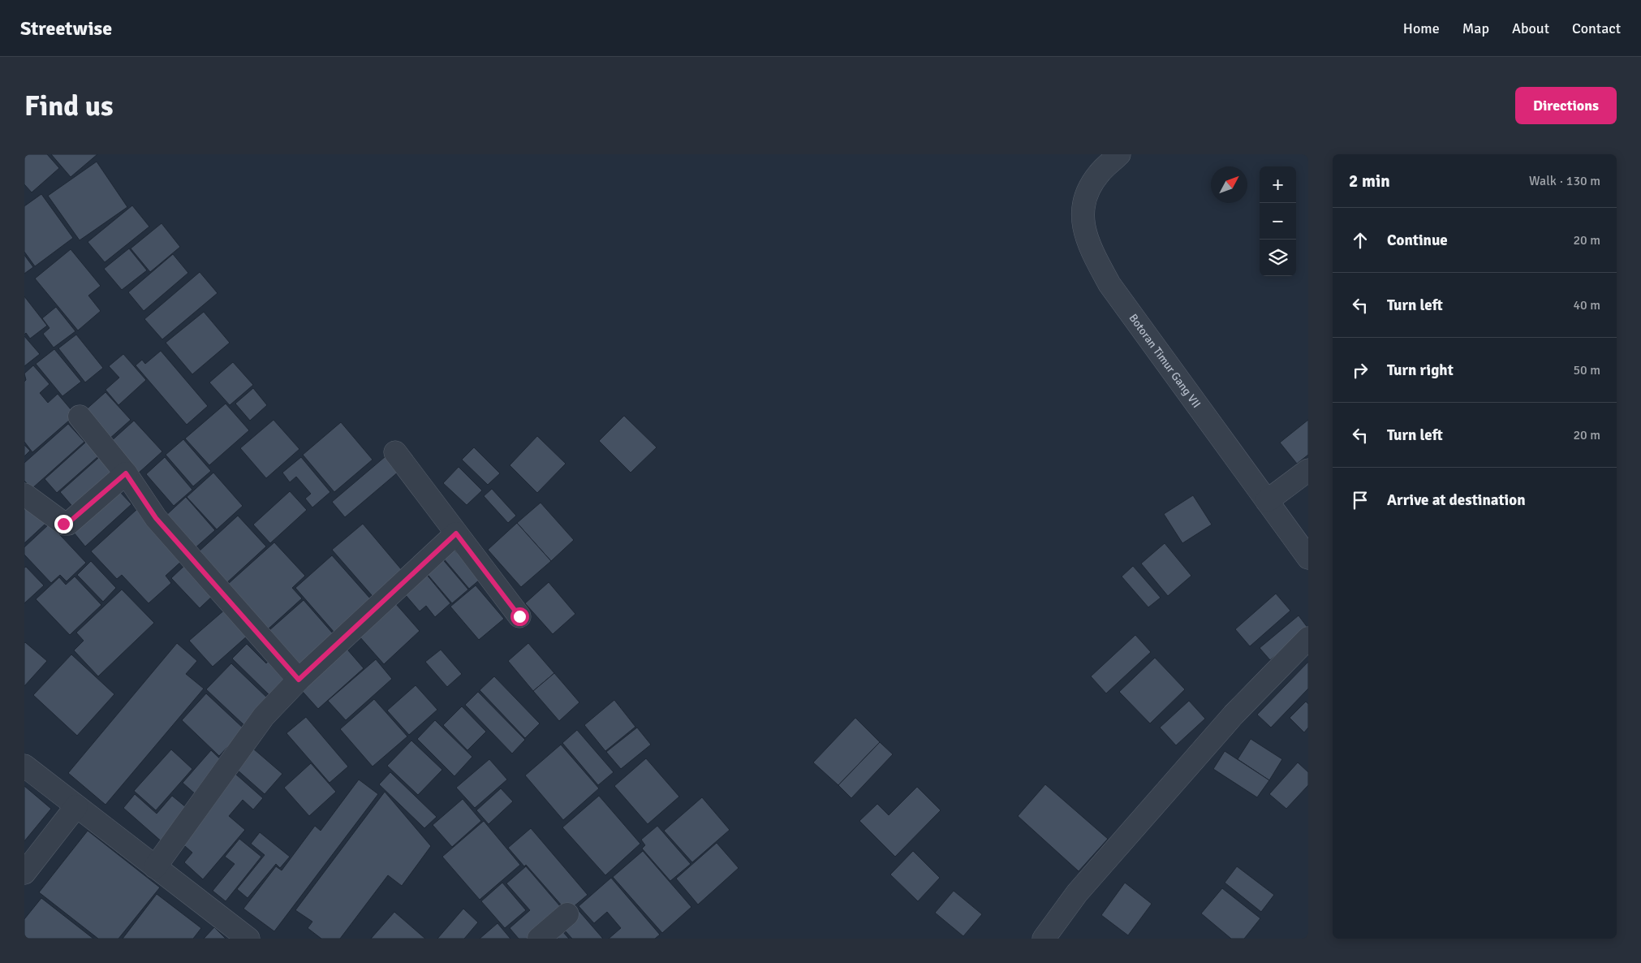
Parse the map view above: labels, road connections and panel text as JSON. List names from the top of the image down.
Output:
{
  "streets": {
    "street": ["Botoran Timur Gang VII"]
  },
  "north": "top right",
  "page": {
    "header": "Streetwise",
    "nav": [
      "Home",
      "Map",
      "About",
      "Contact"
    ],
    "buttons": "Directions",
    "title": "Find us",
    "heading": ["2 min", "Walk · 130 m"],
    "map_buttons": ["+", "−"],
    "list": [
      ["Continue", "20 m"],
      ["Turn left", "40 m"],
      ["Turn right", "50 m"],
      ["Turn left", "20 m"],
      "Arrive at destination"
    ]
  }
}
